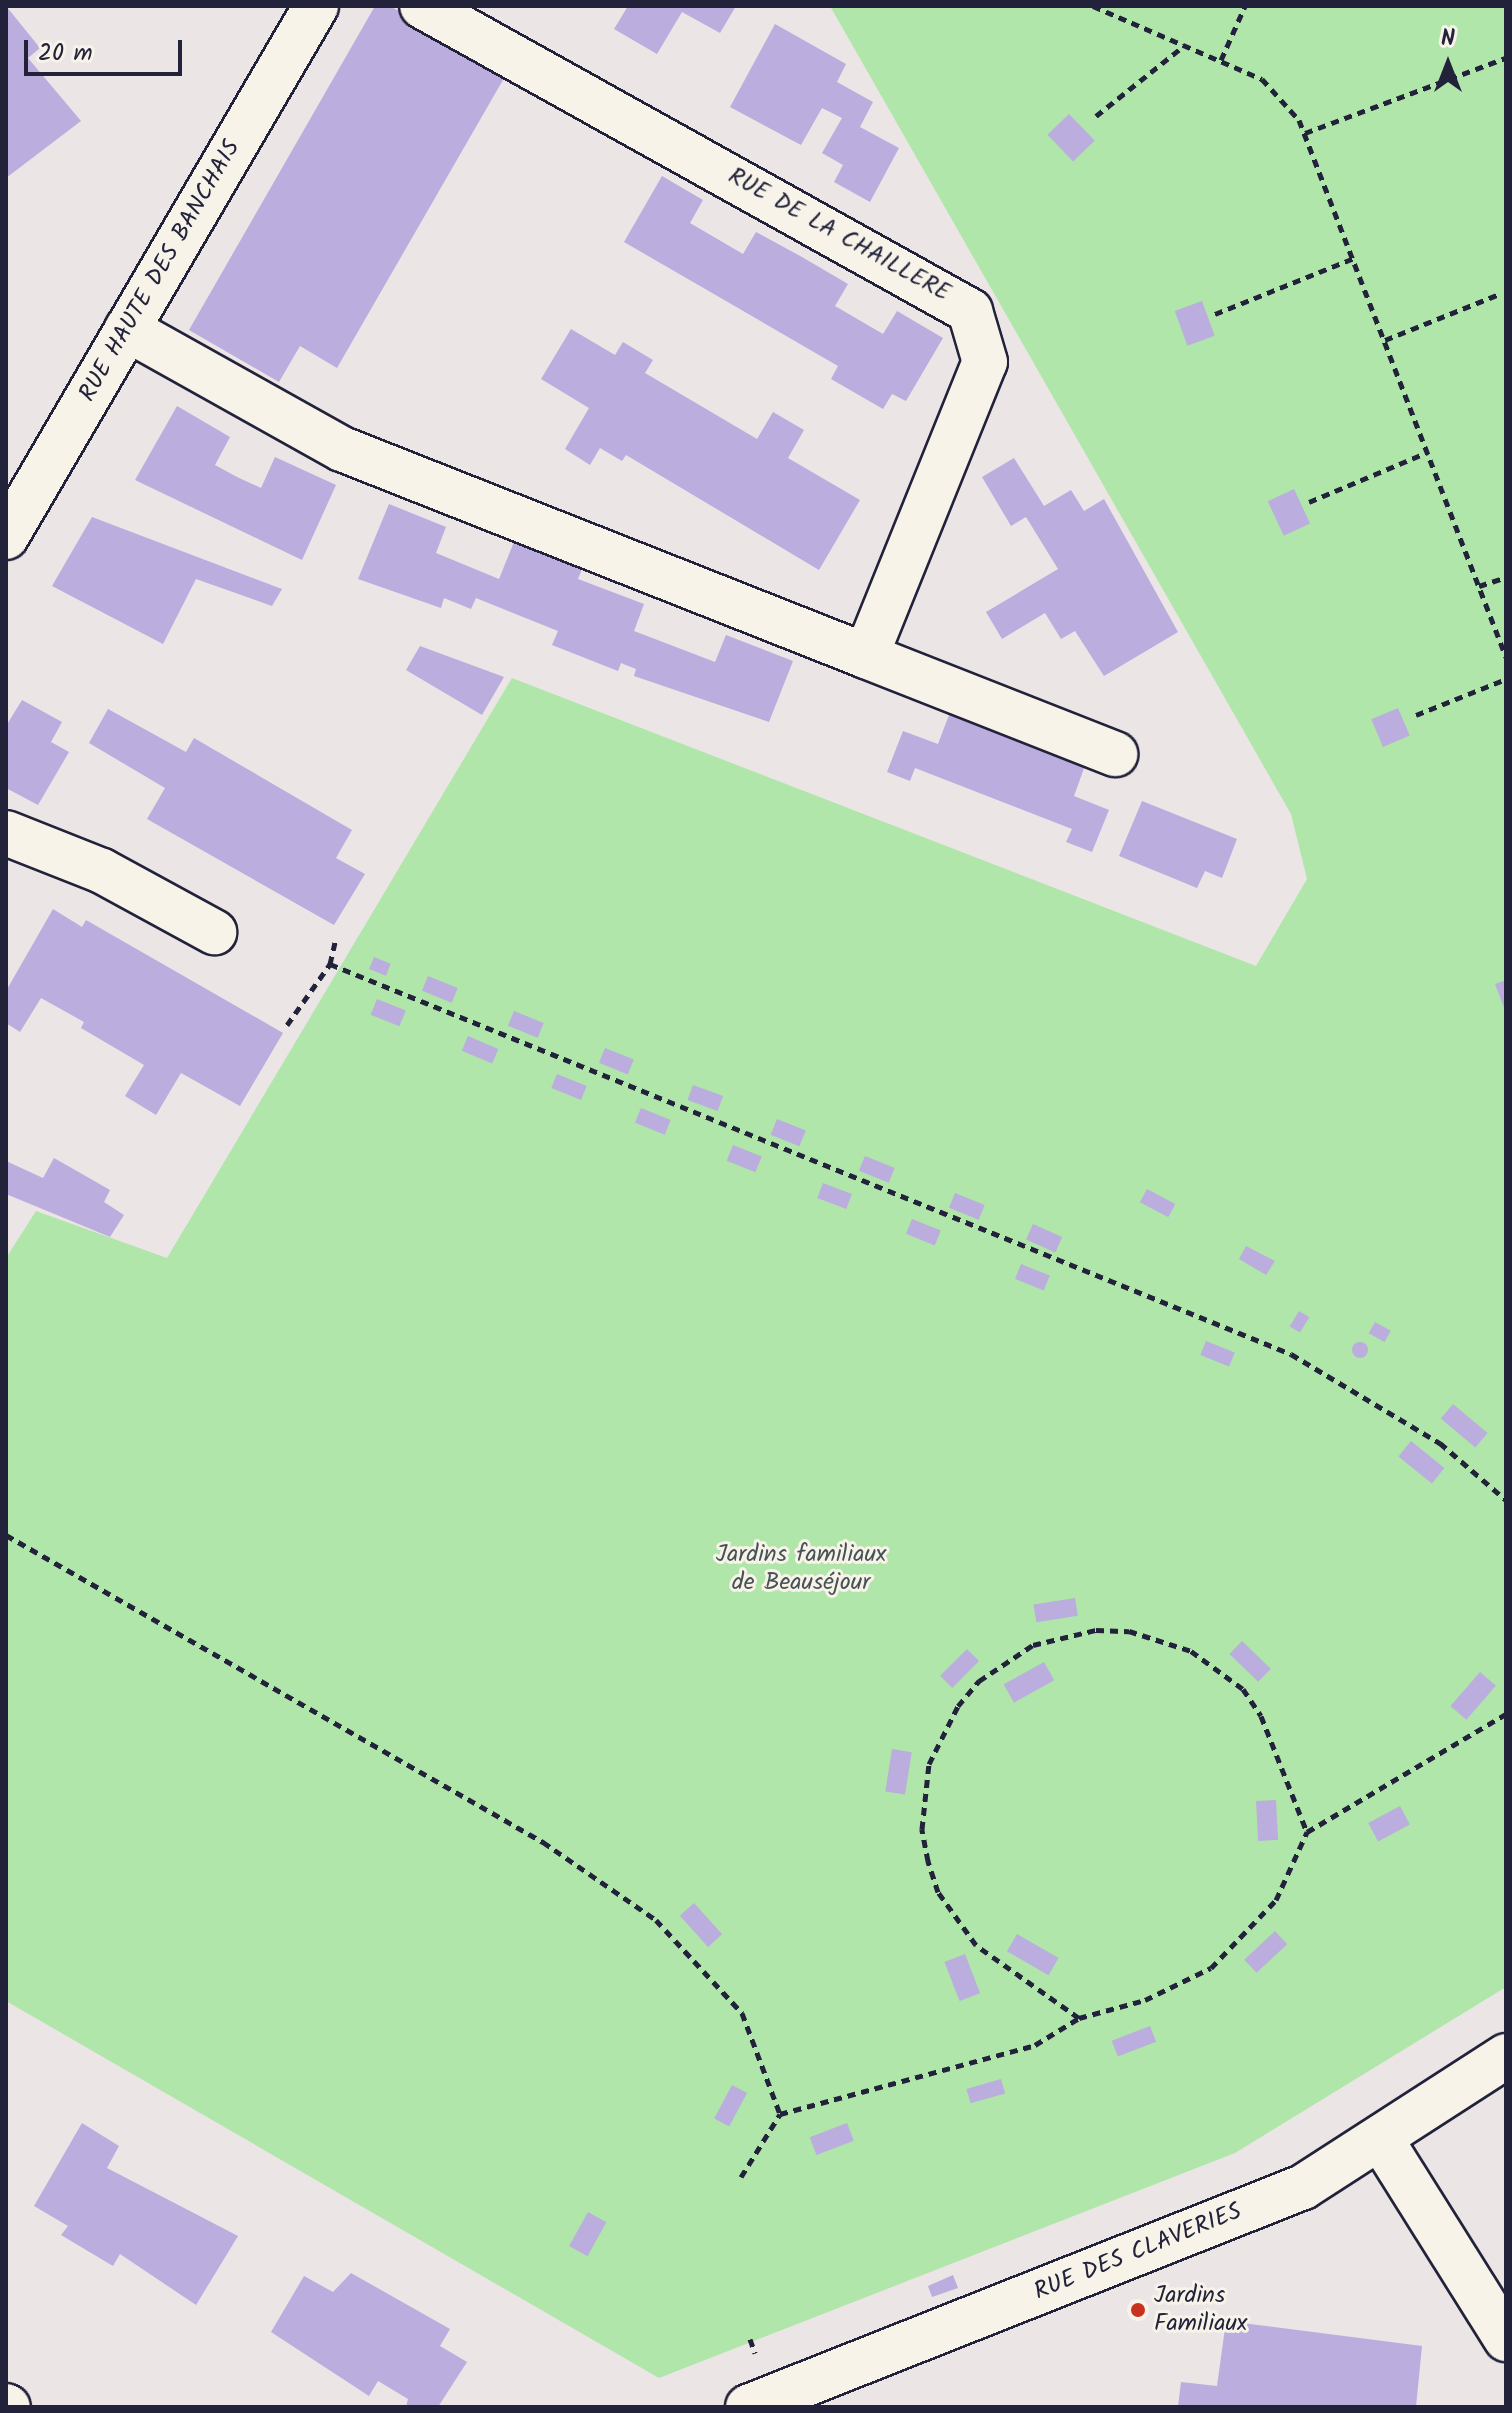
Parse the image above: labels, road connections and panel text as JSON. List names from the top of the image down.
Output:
{
  "streets": {
    "street": ["RUE DE LA CHAILLERE", "RUE HAUTE DES BANCHAIS", "RUE DES CLAVERIES"]
  },
  "parks": ["Jardins familiaux de Beauséjour"],
  "places": ["Jardins Familiaux"],
  "scale_bar": "20 m",
  "north": "top"
}
